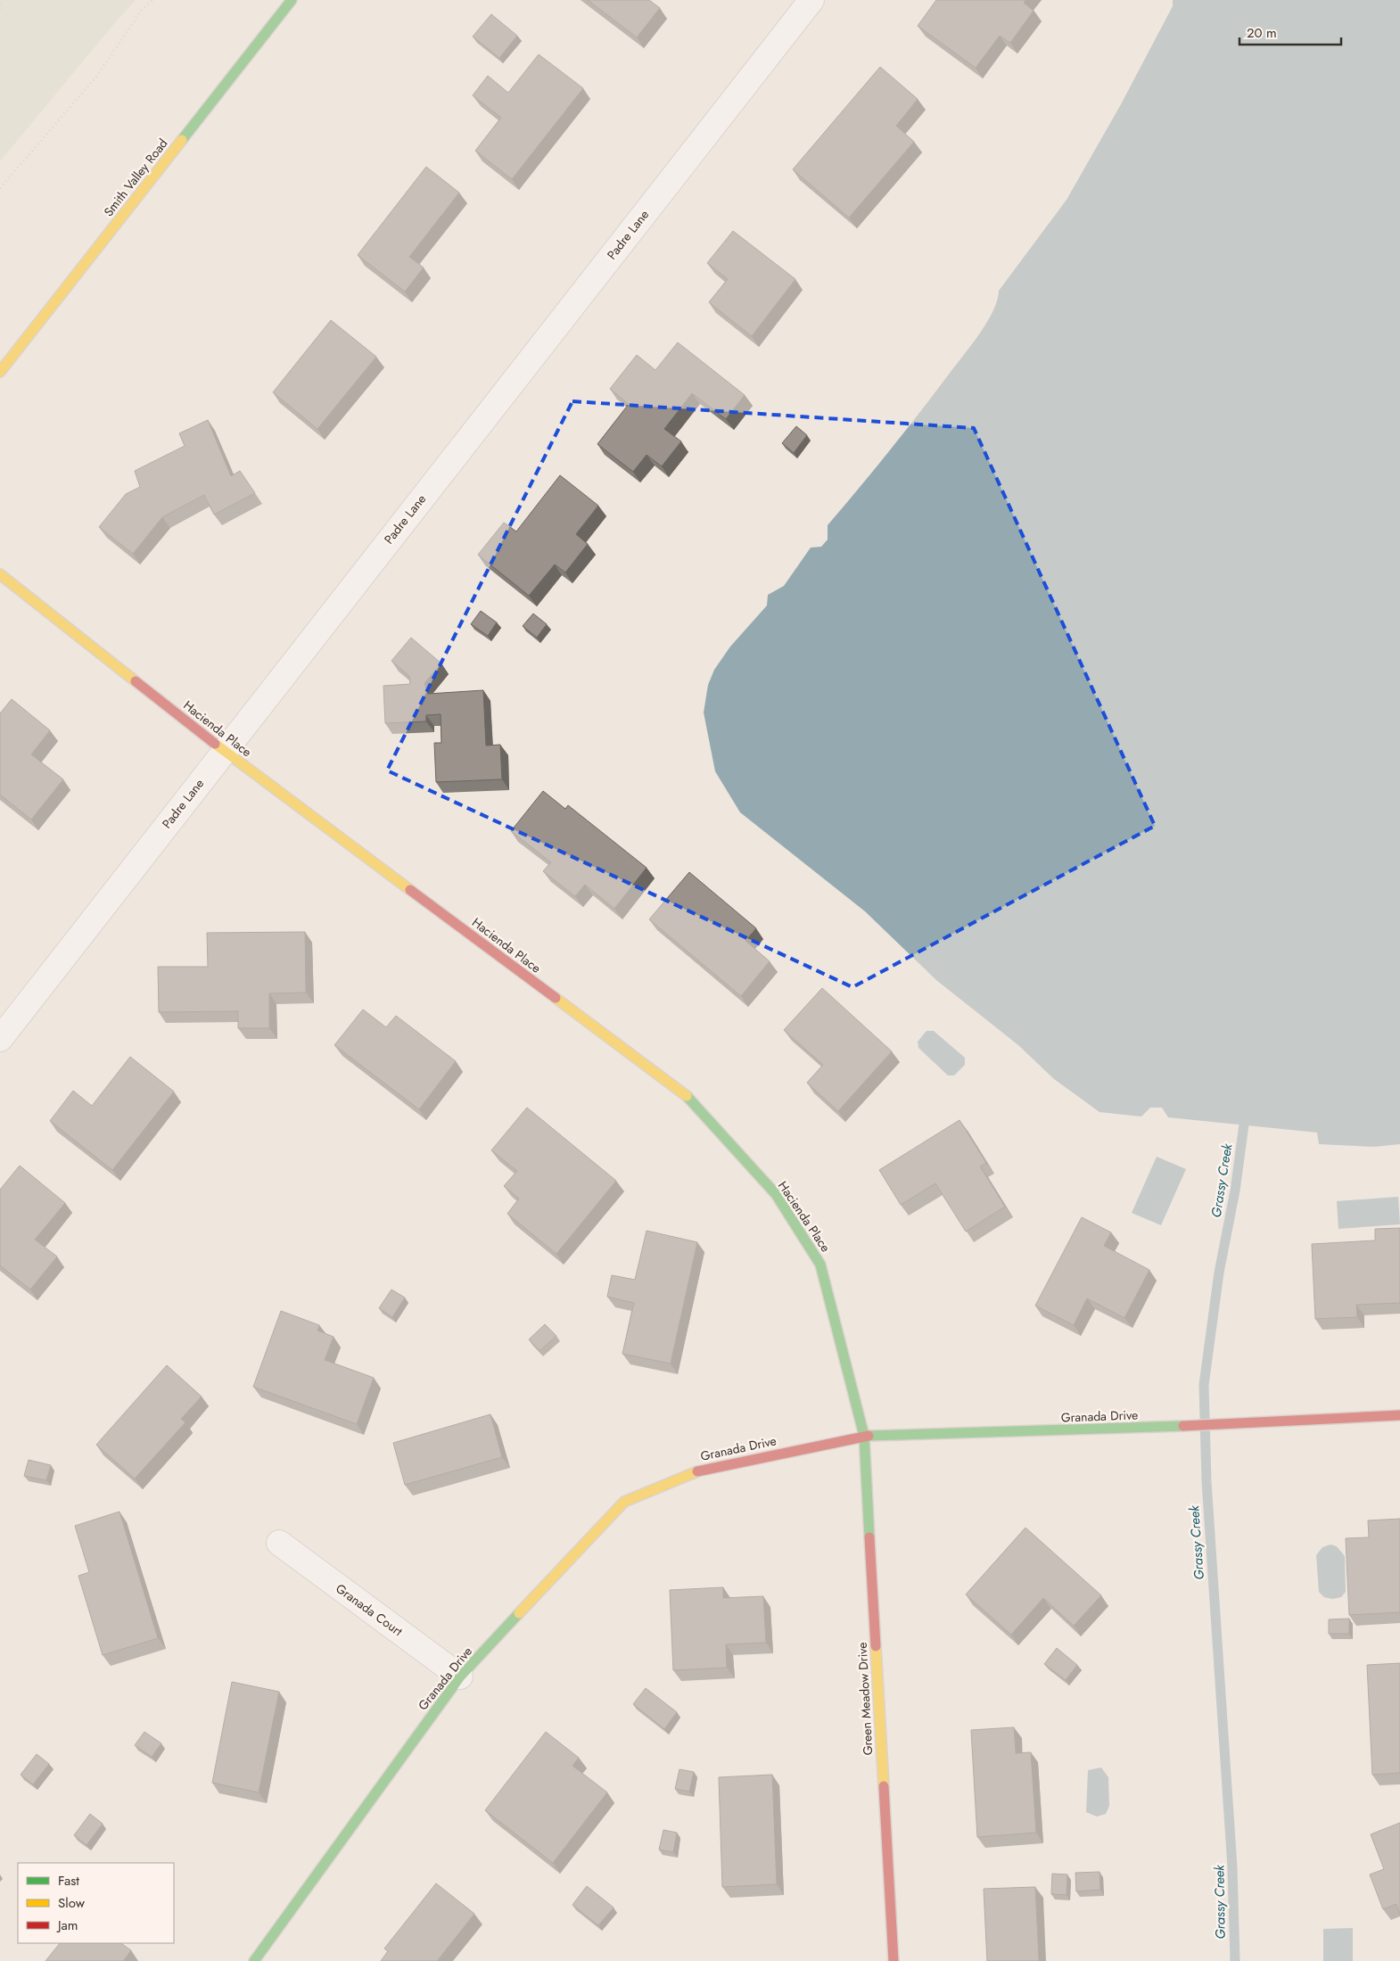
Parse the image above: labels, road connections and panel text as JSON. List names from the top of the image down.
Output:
{
  "streets": {
    "street": [
      "Smith Valley Road",
      "Padre Lane",
      "Hacienda Place",
      "Granada Drive",
      "Granada Court",
      "Green Meadow Drive"
    ]
  },
  "crossings": [
    ["Padre Lane", "Hacienda Place"],
    ["Hacienda Place", "Granada Drive"],
    ["Hacienda Place", "Green Meadow Drive"],
    ["Granada Drive", "Granada Court"],
    ["Granada Drive", "Green Meadow Drive"]
  ],
  "water": ["Grassy Creek"],
  "legend": ["Fast", "Slow", "Jam"],
  "scale_bar": "20 m"
}
